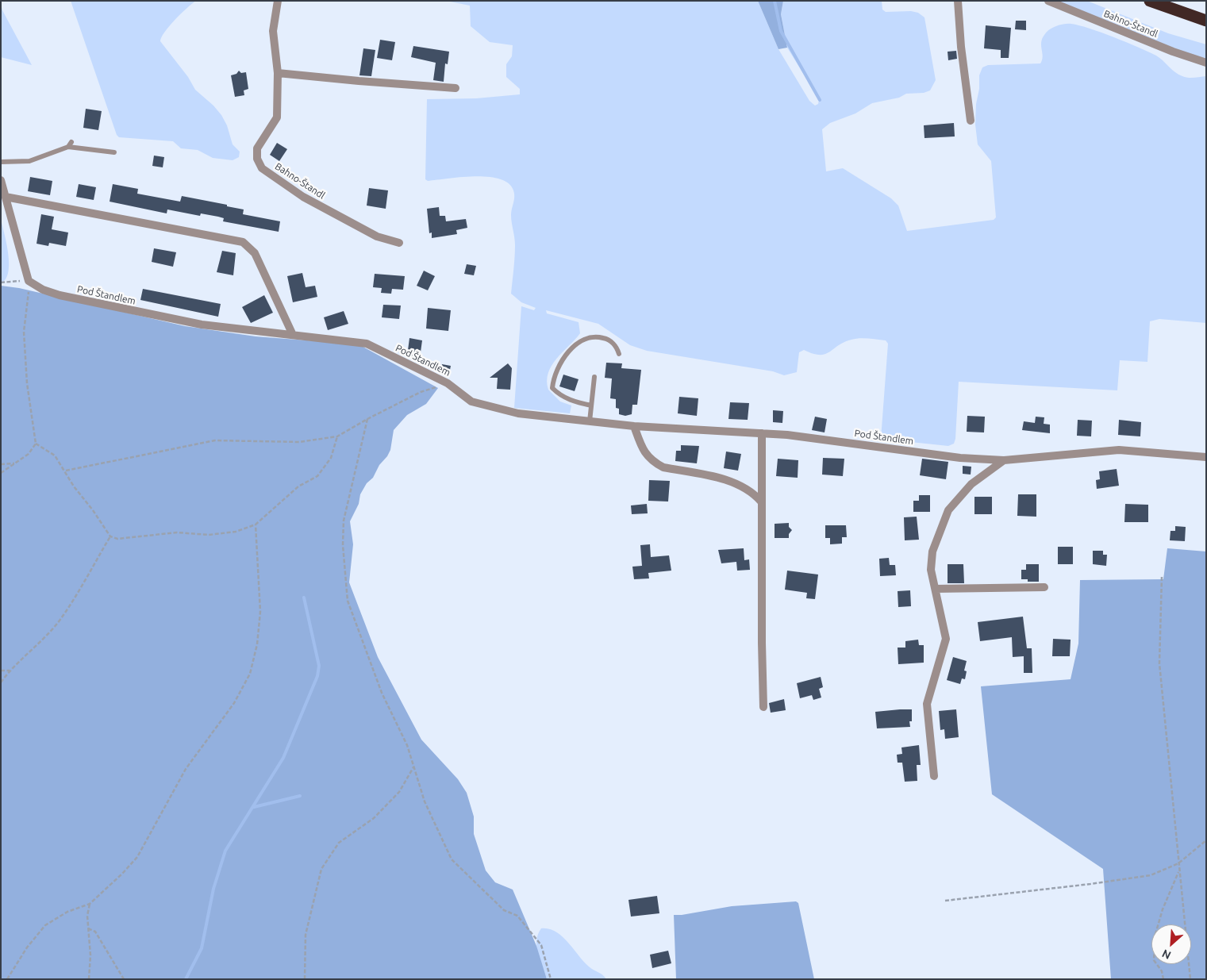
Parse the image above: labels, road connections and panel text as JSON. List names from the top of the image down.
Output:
{
  "streets": {
    "street": ["Bahno-Štandl", "Pod Štandlem"]
  },
  "north": "bottom left"
}
